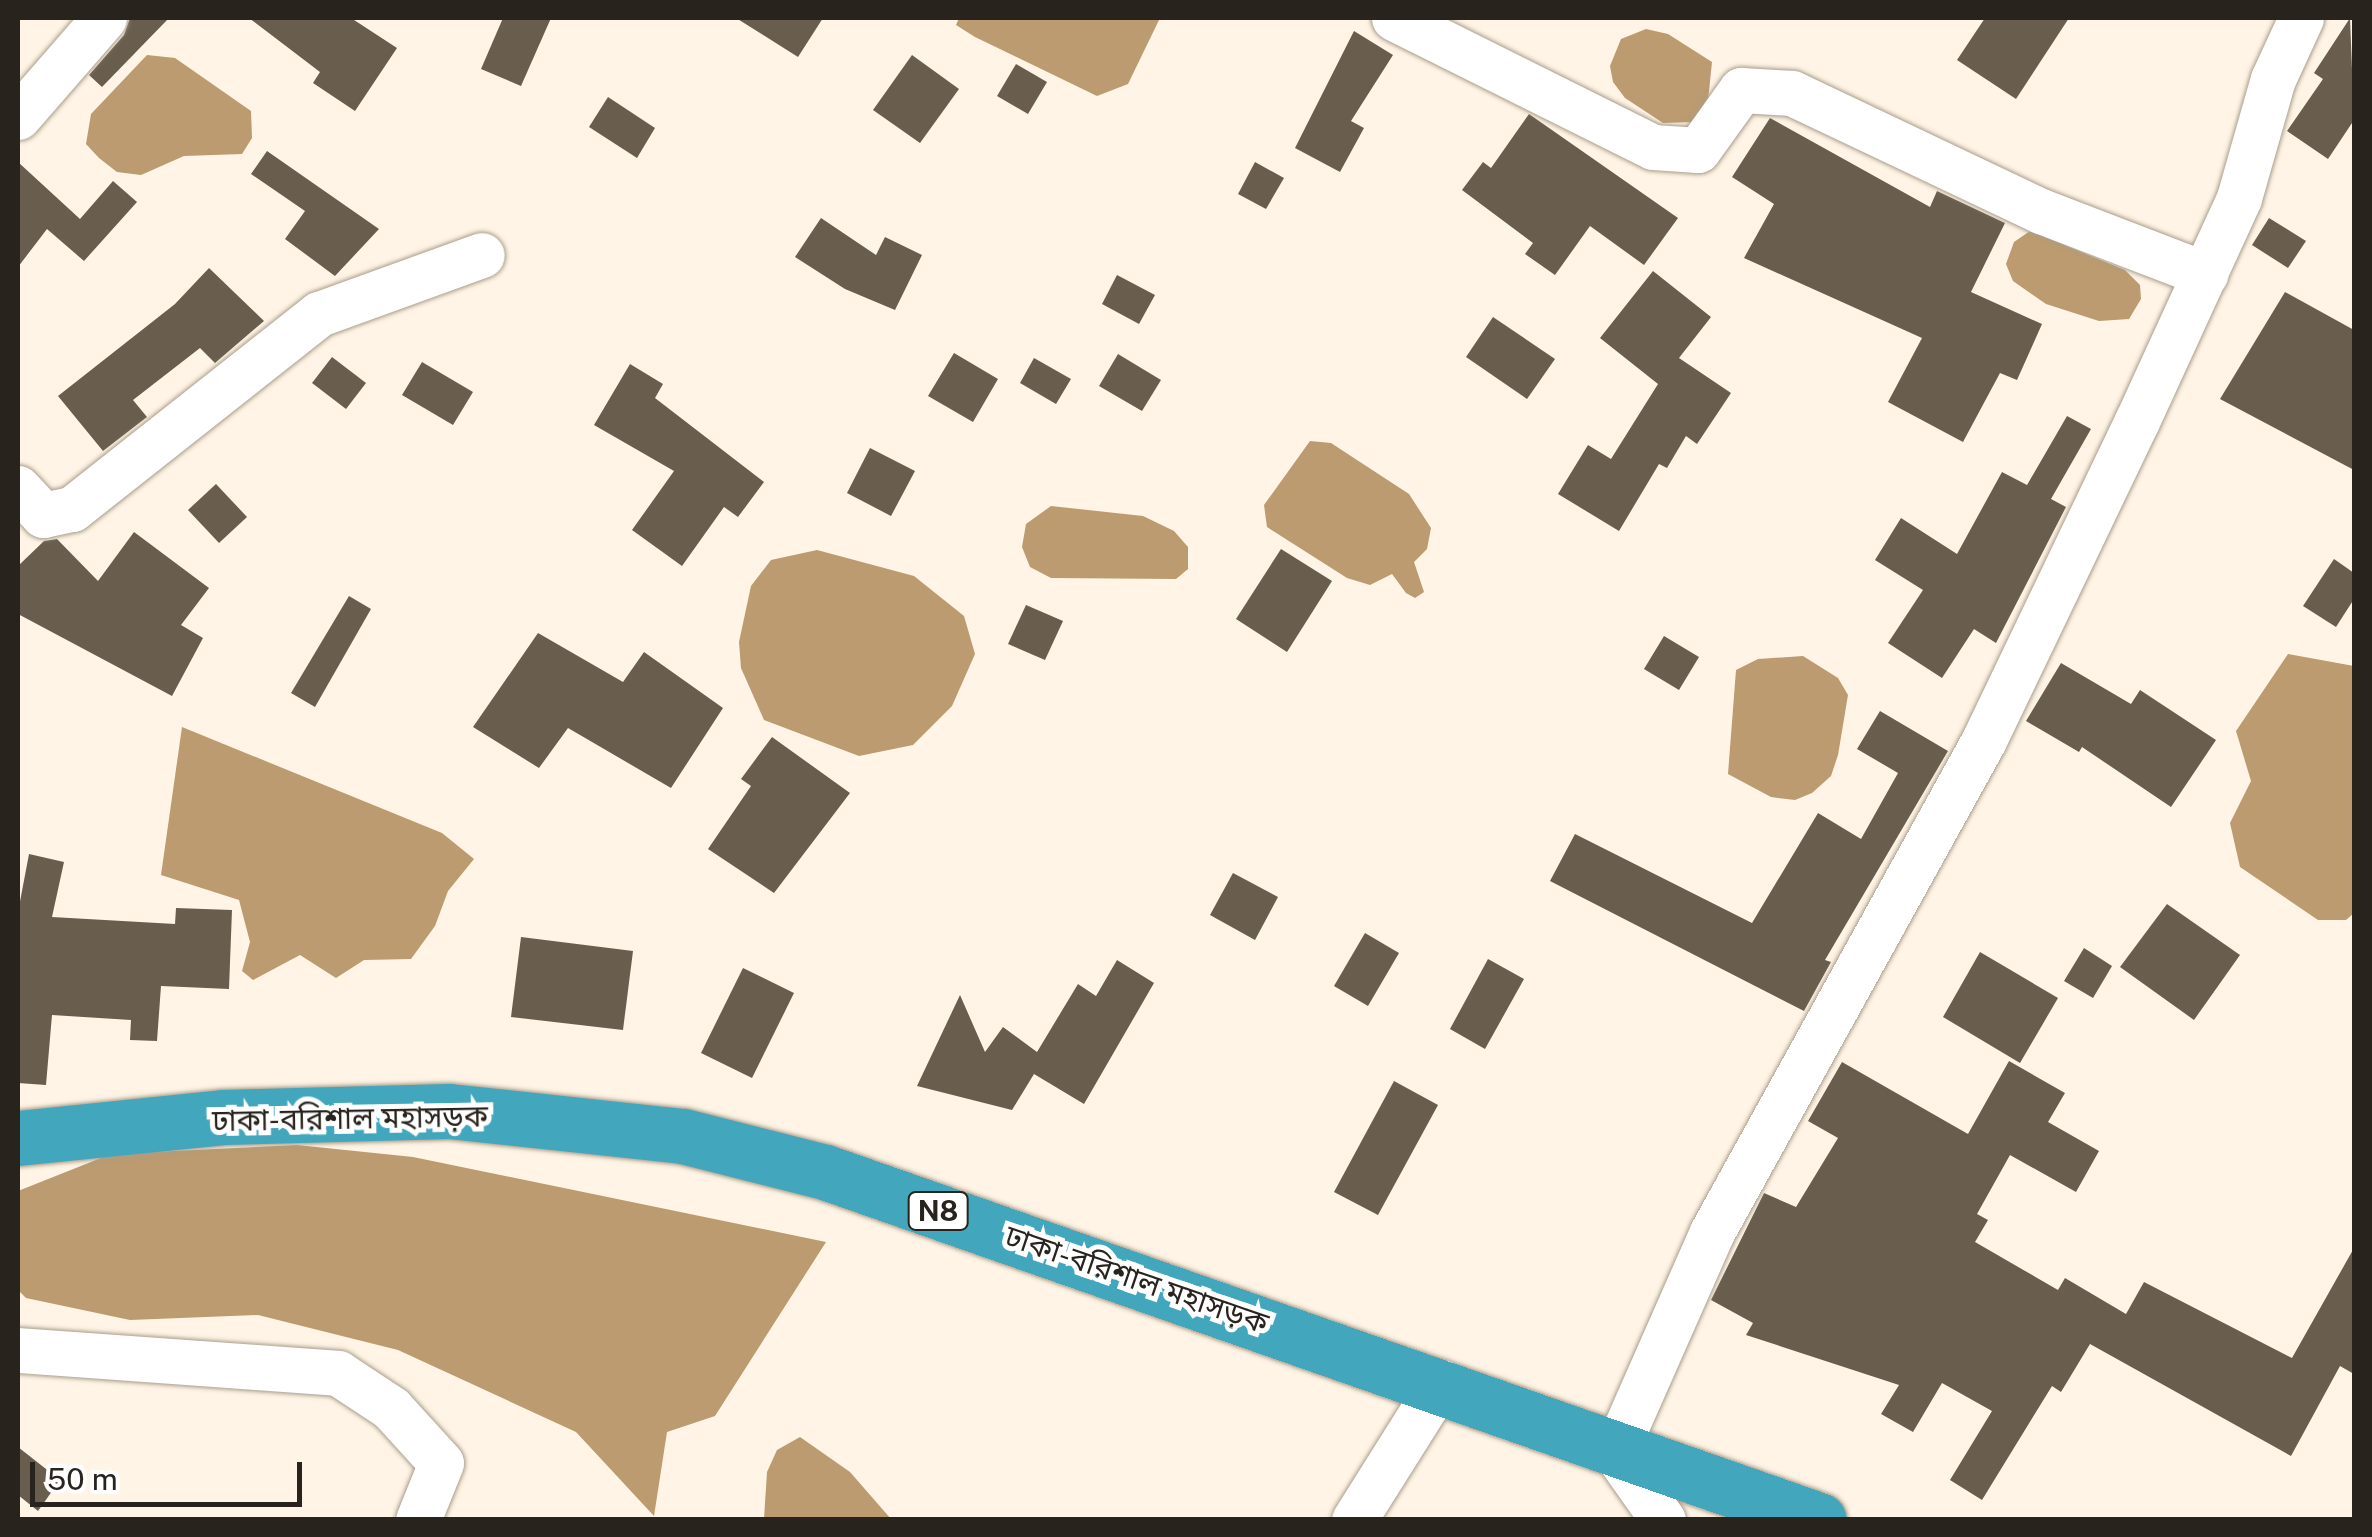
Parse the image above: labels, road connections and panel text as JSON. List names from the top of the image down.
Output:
{
  "streets": {
    "highway": ["ঢাকা-বরিশাল মহাসড়ক", "N8"]
  },
  "scale_bar": "50 m"
}
